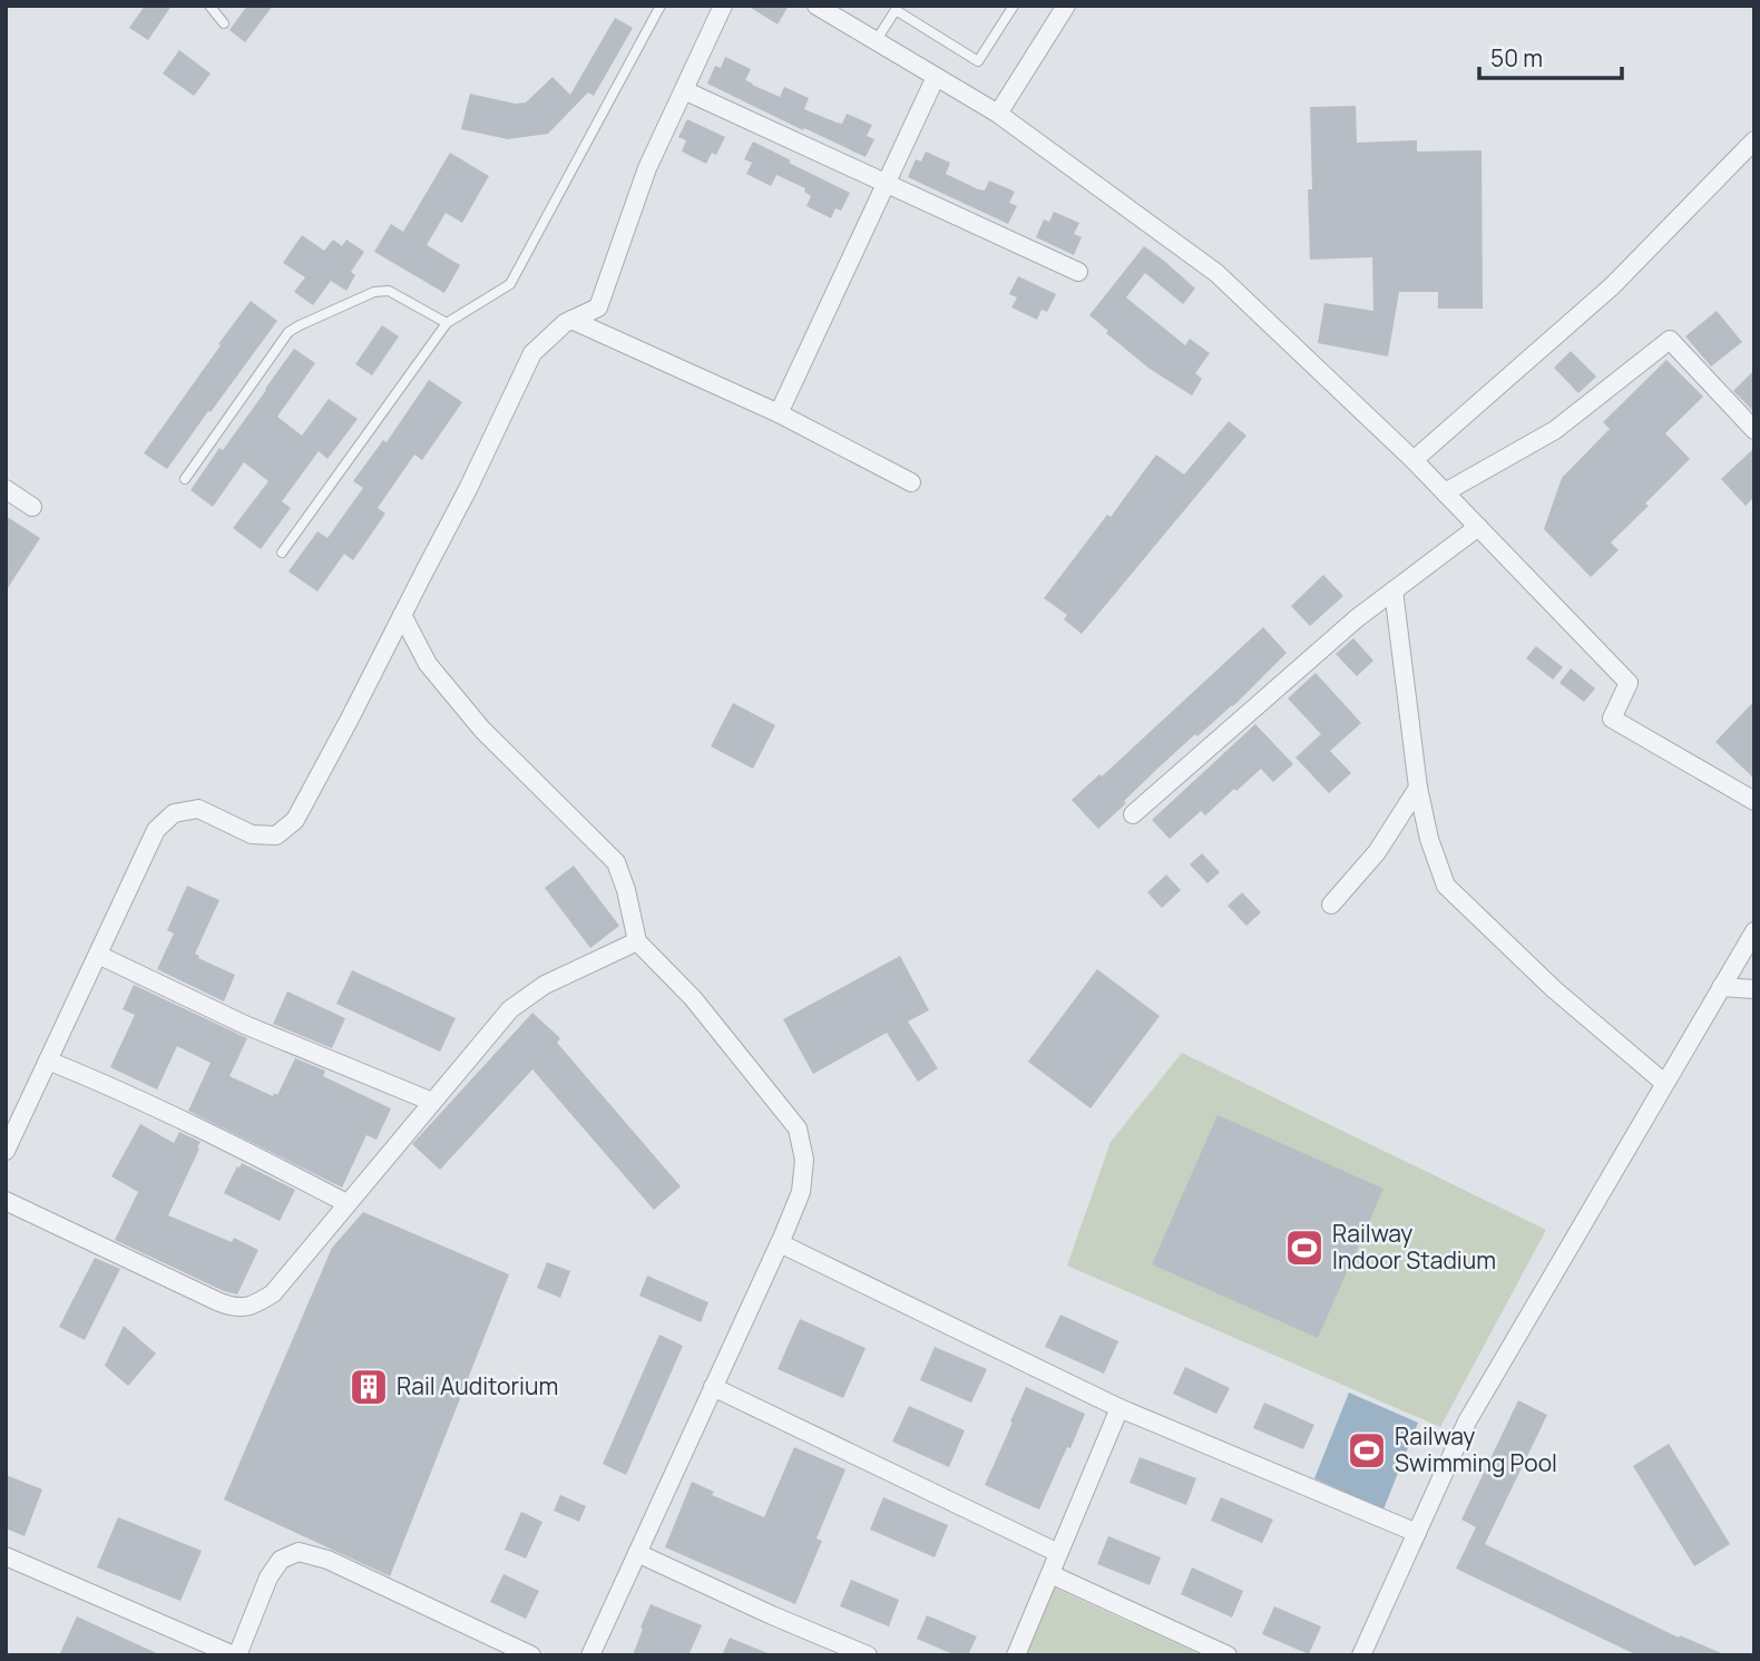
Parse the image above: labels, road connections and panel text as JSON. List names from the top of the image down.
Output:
{
  "places": {
    "sports": ["Railway Indoor Stadium", "Railway Swimming Pool"],
    "building": ["Rail Auditorium"]
  },
  "scale_bar": "50 m"
}
